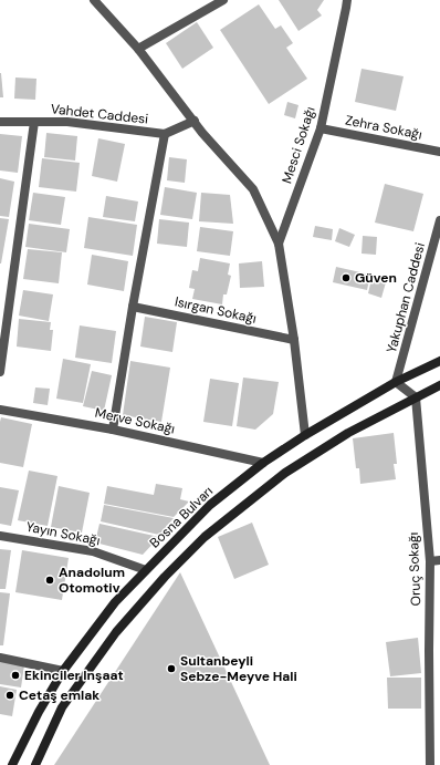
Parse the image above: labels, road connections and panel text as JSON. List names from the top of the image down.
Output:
{
  "streets": {
    "main road": ["Bosna Bulvarı"],
    "street": [
      "Vahdet Caddesi",
      "Zehra Sokağı",
      "Mesci Sokağı",
      "Yakuphan Caddesi",
      "Isırgan Sokağı",
      "Merve Sokağı",
      "Yayın Sokağı",
      "Oruç Sokağı"
    ]
  },
  "crossings": [
    ["Zehra Sokağı", "Mesci Sokağı"],
    ["Yakuphan Caddesi", "Bosna Bulvarı"],
    ["Merve Sokağı", "Bosna Bulvarı"],
    ["Bosna Bulvarı", "Yayın Sokağı"]
  ],
  "places": [
    "Güven",
    "Anadolum Otomotiv",
    "Sultanbeyli Sebze-Meyve Hali",
    "Ekinciler Inşaat",
    "Cetaş emlak"
  ]
}
